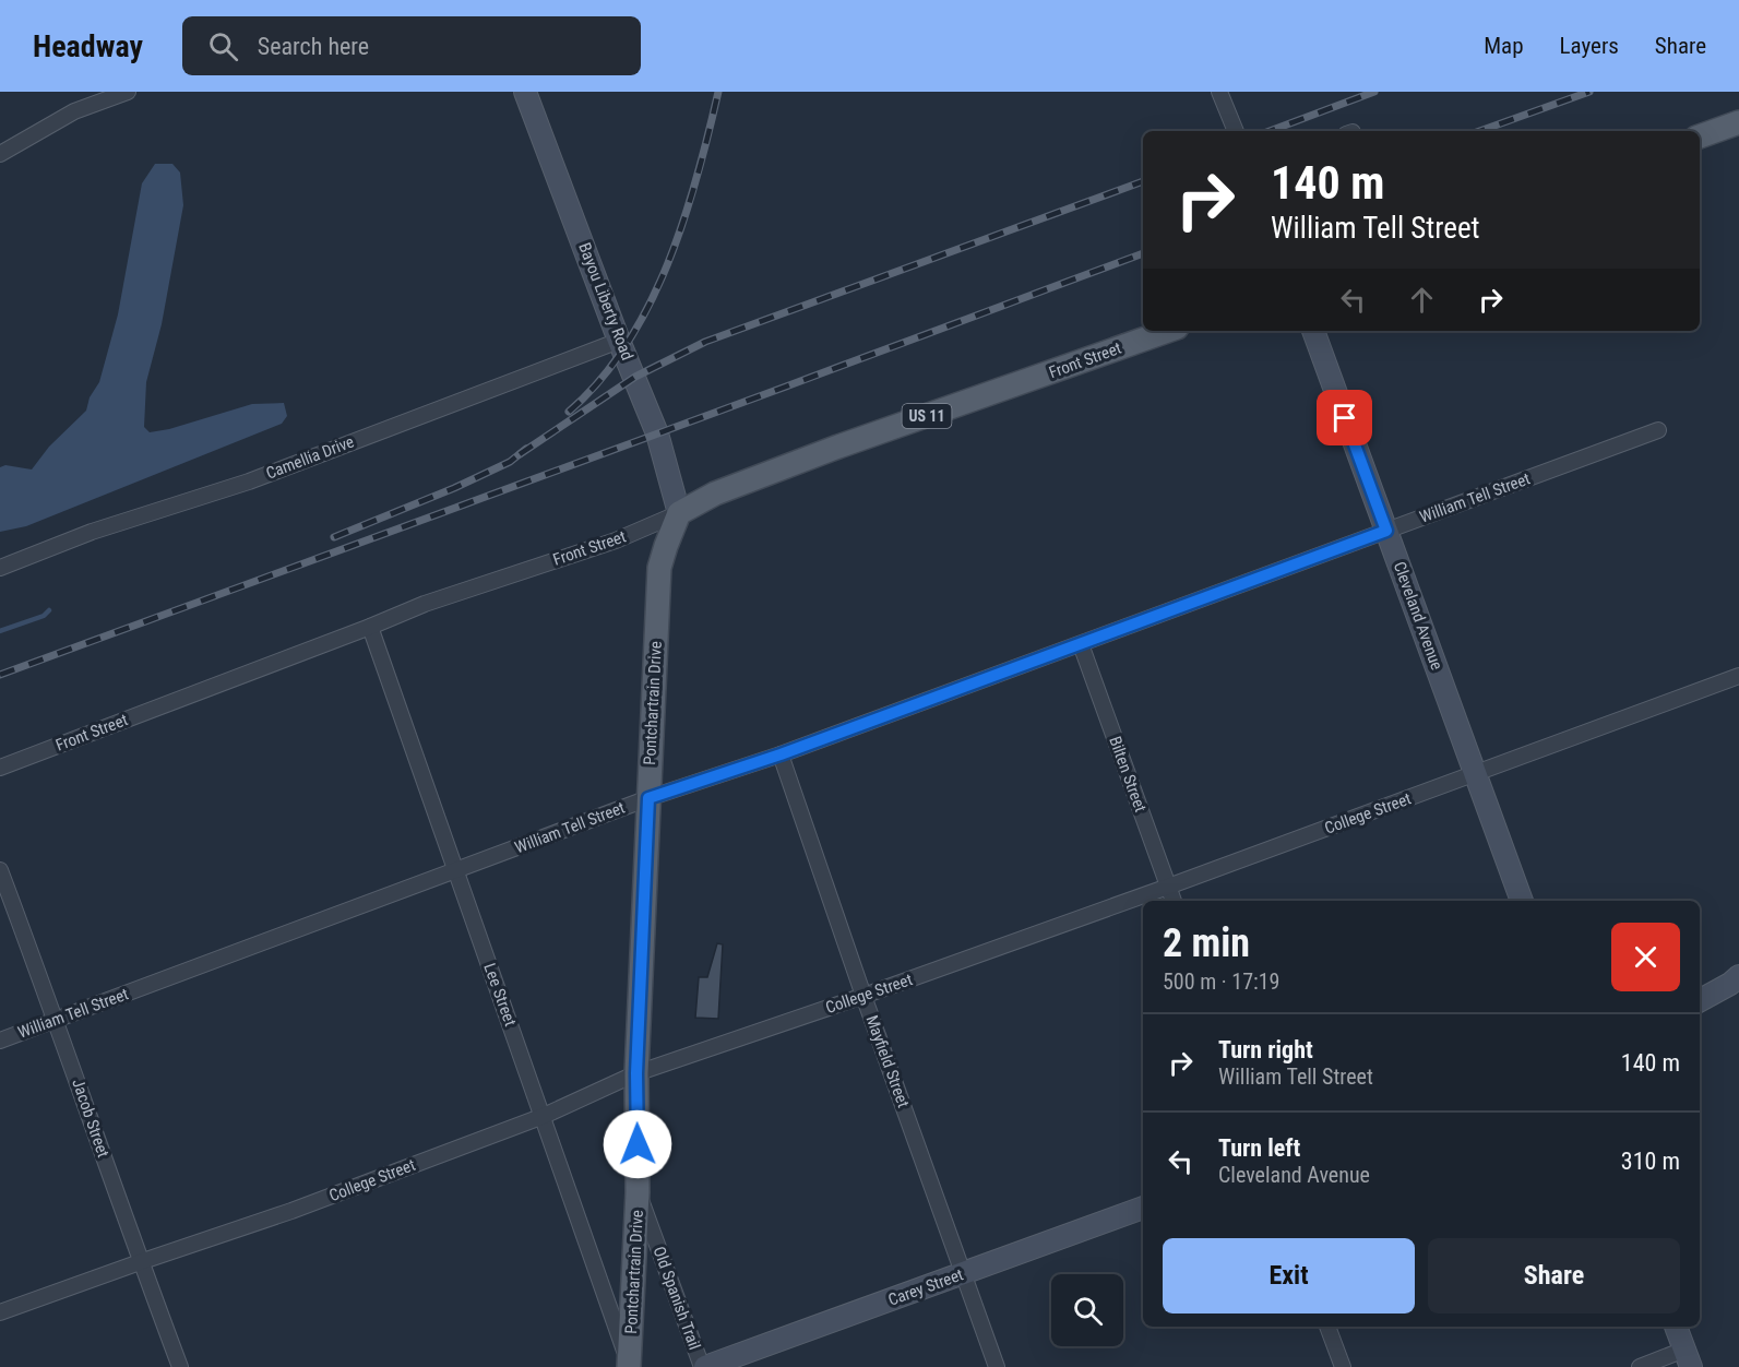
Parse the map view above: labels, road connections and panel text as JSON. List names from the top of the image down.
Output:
{
  "streets": {
    "main road": ["Front Street", "US 11", "Pontchartrain Drive"],
    "street": [
      "Bayou Liberty Road",
      "Camellia Drive",
      "William Tell Street",
      "Cleveland Avenue",
      "Bilten Street",
      "College Street",
      "Lee Street",
      "Mayfield Street",
      "Jacob Street",
      "Carey Street",
      "Old Spanish Trail"
    ]
  },
  "crossings": [
    ["Bayou Liberty Road", "Front Street"],
    ["Bayou Liberty Road", "Camellia Drive"],
    ["Bayou Liberty Road", "Pontchartrain Drive"],
    ["Front Street", "Pontchartrain Drive"],
    ["Front Street", "Lee Street"],
    ["William Tell Street", "Cleveland Avenue"],
    ["William Tell Street", "Pontchartrain Drive"],
    ["William Tell Street", "Bilten Street"],
    ["William Tell Street", "Lee Street"],
    ["William Tell Street", "Mayfield Street"],
    ["William Tell Street", "Jacob Street"],
    ["Cleveland Avenue", "College Street"],
    ["Pontchartrain Drive", "College Street"],
    ["Pontchartrain Drive", "Lee Street"],
    ["Pontchartrain Drive", "Old Spanish Trail"],
    ["Bilten Street", "College Street"],
    ["College Street", "Lee Street"],
    ["College Street", "Mayfield Street"],
    ["College Street", "Jacob Street"],
    ["Mayfield Street", "Carey Street"],
    ["Carey Street", "Old Spanish Trail"]
  ],
  "page": {
    "header": "Headway",
    "search": "Search here",
    "nav": ["Map", "Layers", "Share"],
    "turn": ["140 m", "William Tell Street"],
    "heading": ["2 min", "500 m · 17:19"],
    "list": [
      {
        "name": "Turn right",
        "note": "William Tell Street",
        "value": "140 m"
      },
      {
        "name": "Turn left",
        "note": "Cleveland Avenue",
        "value": "310 m"
      }
    ],
    "buttons": ["Exit", "Share"]
  }
}
